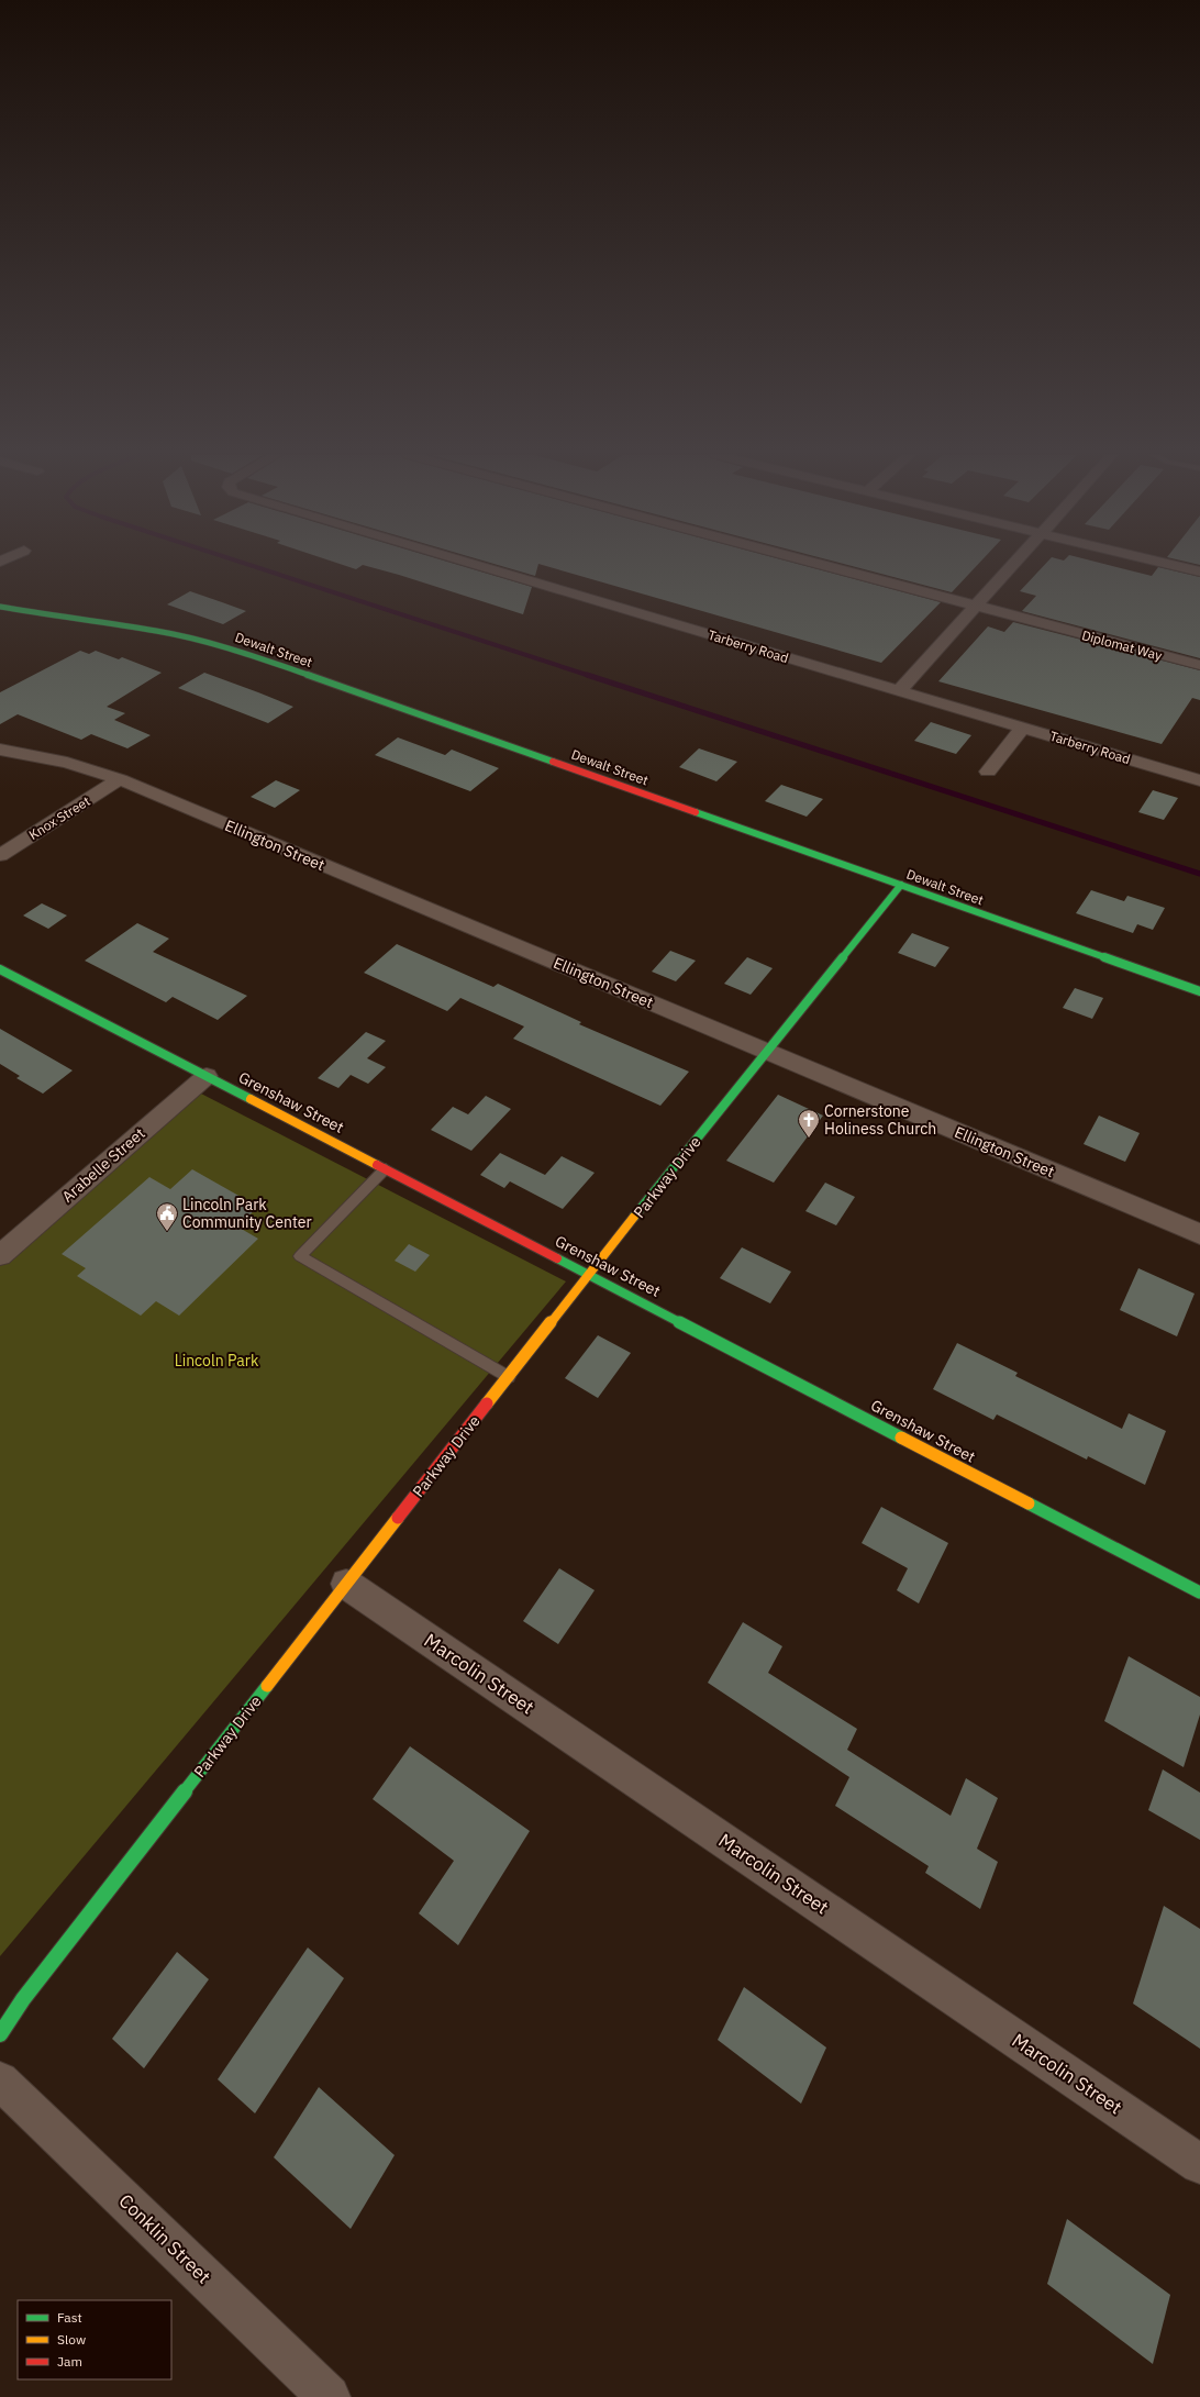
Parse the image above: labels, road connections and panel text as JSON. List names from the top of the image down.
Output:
{
  "streets": {
    "street": [
      "Diplomat Way",
      "Tarberry Road",
      "Dewalt Street",
      "Knox Street",
      "Ellington Street",
      "Grenshaw Street",
      "Arabelle Street",
      "Parkway Drive",
      "Marcolin Street",
      "Conklin Street"
    ]
  },
  "crossings": [
    ["Dewalt Street", "Parkway Drive"],
    ["Knox Street", "Ellington Street"],
    ["Ellington Street", "Parkway Drive"],
    ["Grenshaw Street", "Arabelle Street"],
    ["Grenshaw Street", "Parkway Drive"],
    ["Parkway Drive", "Marcolin Street"]
  ],
  "parks": ["Lincoln Park"],
  "places": {
    "church": ["Cornerstone Holiness Church"],
    "public building": ["Lincoln Park Community Center"]
  },
  "legend": ["Fast", "Slow", "Jam"]
}
